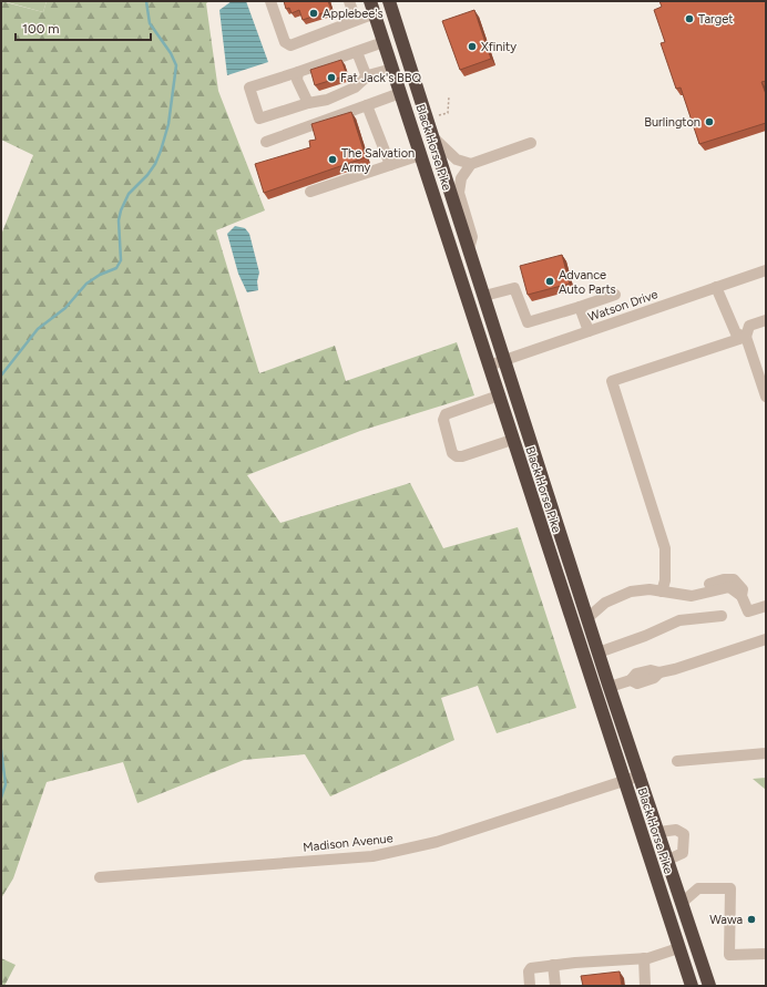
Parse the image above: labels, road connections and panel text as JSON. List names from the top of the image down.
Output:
{
  "streets": {
    "highway": ["Black Horse Pike"],
    "street": ["Watson Drive", "Madison Avenue"]
  },
  "crossings": [
    ["Black Horse Pike", "Watson Drive"],
    ["Black Horse Pike", "Madison Avenue"]
  ],
  "places": [
    "Applebee's",
    "Target",
    "Xfinity",
    "Fat Jack's BBQ",
    "Burlington",
    "The Salvation Army",
    "Advance Auto Parts",
    "Wawa"
  ],
  "scale_bar": "100 m"
}
